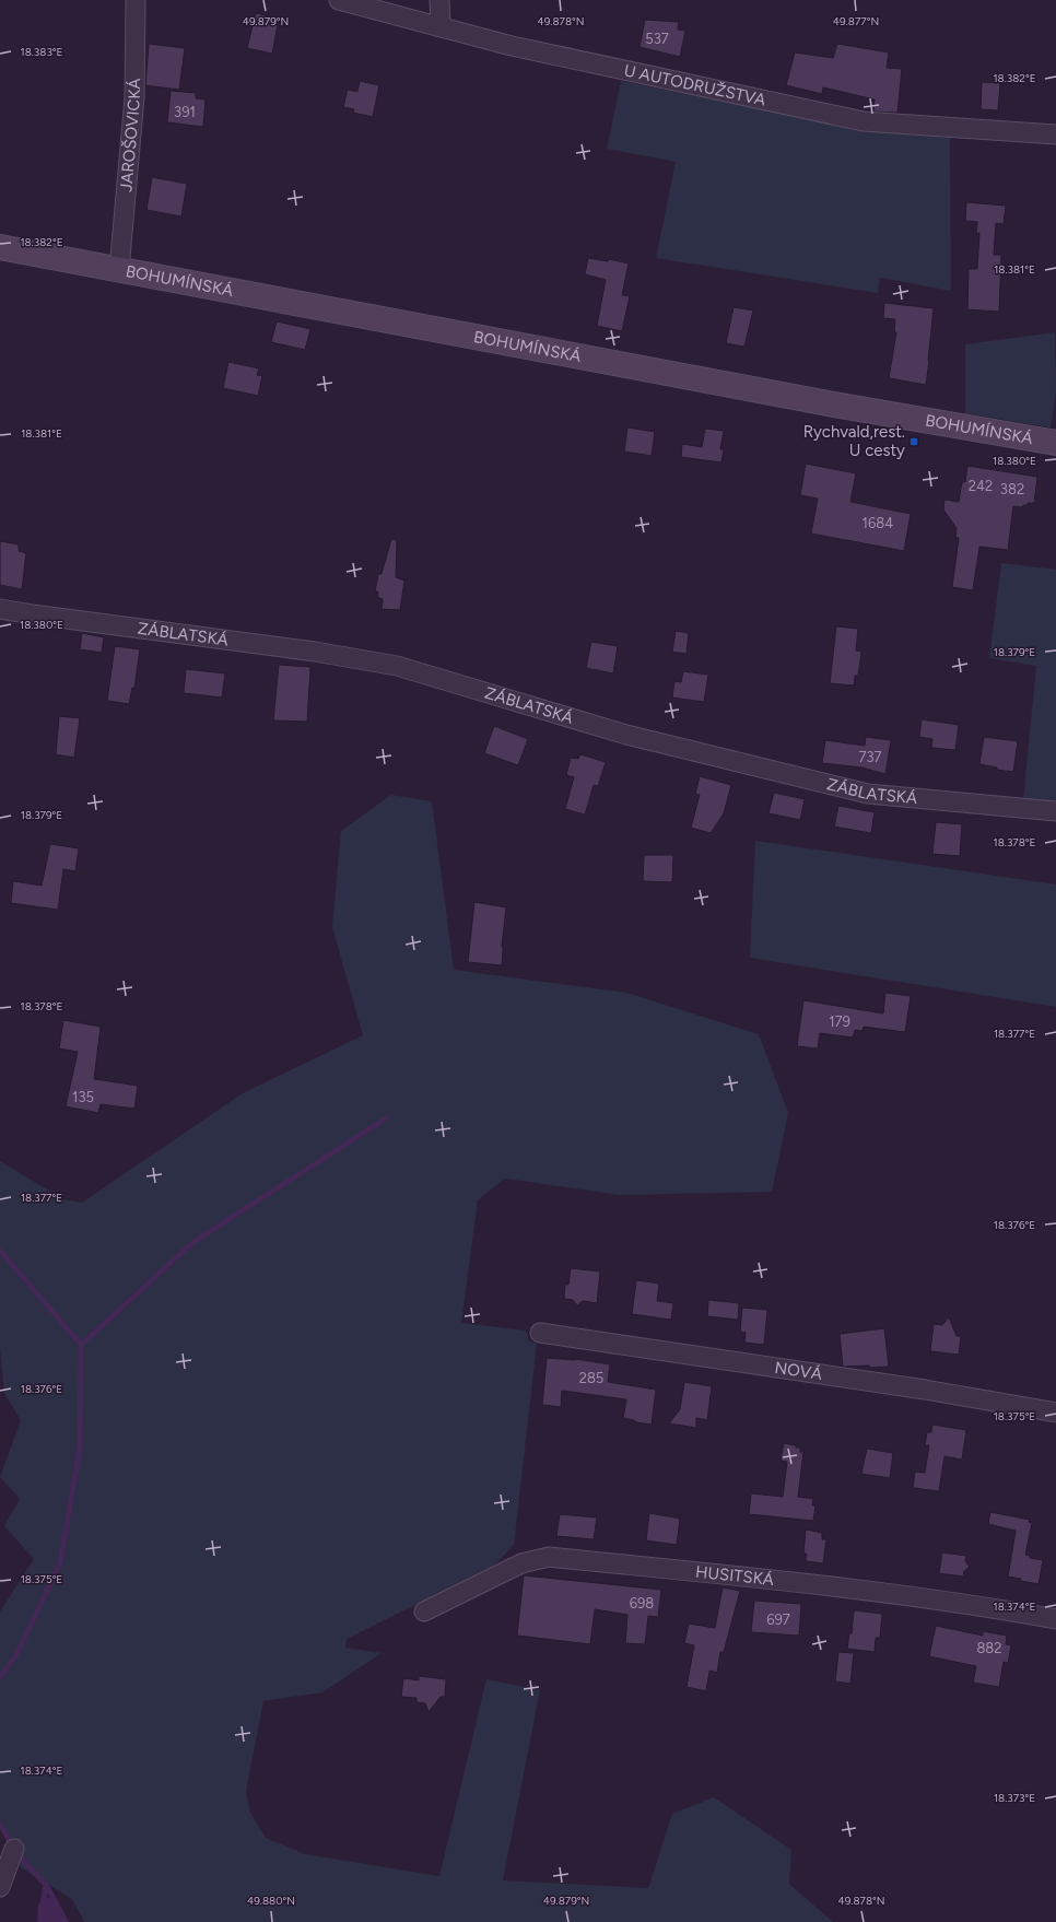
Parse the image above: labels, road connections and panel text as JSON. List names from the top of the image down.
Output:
{
  "streets": {
    "main road": ["BOHUMÍNSKÁ"],
    "street": [
      "U AUTODRUŽSTVA",
      "JAROŠOVICKÁ",
      "ZÁBLATSKÁ",
      "NOVÁ",
      "HUSITSKÁ"
    ]
  },
  "crossings": [
    ["JAROŠOVICKÁ", "BOHUMÍNSKÁ"]
  ],
  "places": {
    "transit": ["Rychvald,rest. U cesty"]
  },
  "house_numbers": [
    "537",
    "391",
    "242",
    "382",
    "1684",
    "737",
    "179",
    "135",
    "285",
    "698",
    "697",
    "882"
  ],
  "coordinates": [
    "49.879°N",
    "49.878°N",
    "49.877°N",
    "18.383°E",
    "18.382°E",
    "18.381°E",
    "18.380°E",
    "18.379°E",
    "18.378°E",
    "18.377°E",
    "18.376°E",
    "18.375°E",
    "18.374°E",
    "18.373°E",
    "49.880°N"
  ]
}
